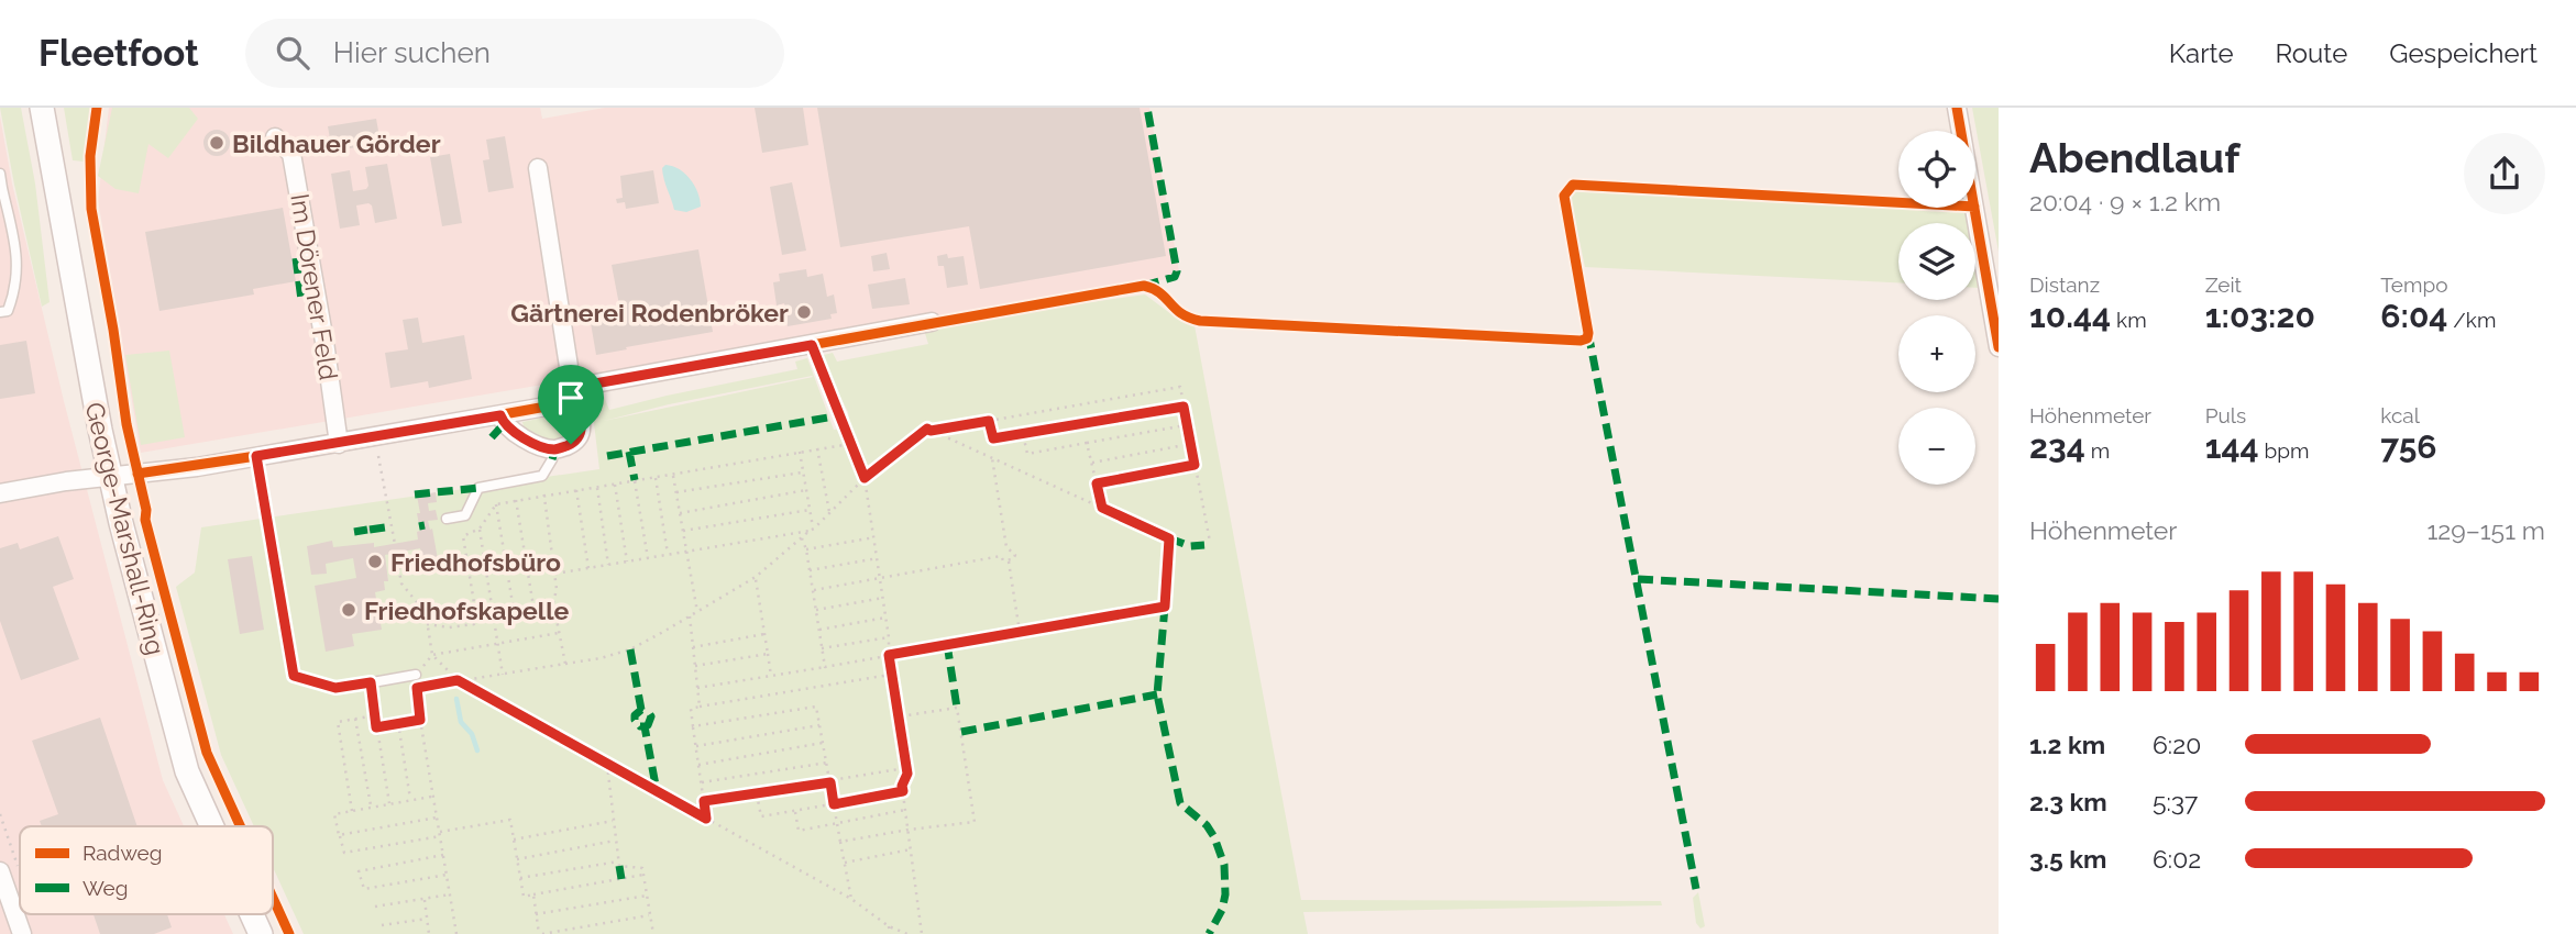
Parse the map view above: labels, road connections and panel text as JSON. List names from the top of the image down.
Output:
{
  "streets": {
    "main road": ["George-Marshall-Ring"],
    "street": ["Im Dörener Feld"]
  },
  "places": [
    "Bildhauer Görder",
    "Gärtnerei Rodenbröker",
    "Friedhofsbüro",
    "Friedhofskapelle"
  ],
  "legend": ["Radweg", "Weg"],
  "page": {
    "header": "Fleetfoot",
    "search": "Hier suchen",
    "nav": ["Karte", "Route", "Gespeichert"],
    "heading": ["Abendlauf", "20:04 · 9 × 1.2 km"],
    "map_buttons": ["+", "−"],
    "stats": [
      ["Distanz", "10.44 km"],
      ["Zeit", "1:03:20"],
      ["Tempo", "6:04 /km"],
      ["Höhenmeter", "234 m"],
      ["Puls", "144 bpm"],
      ["kcal", "756"]
    ],
    "chart": ["Höhenmeter", "129–151 m"],
    "list": [
      {
        "name": "1.2 km",
        "note": "6:20"
      },
      {
        "name": "2.3 km",
        "note": "5:37"
      },
      {
        "name": "3.5 km",
        "note": "6:02"
      }
    ]
  }
}
